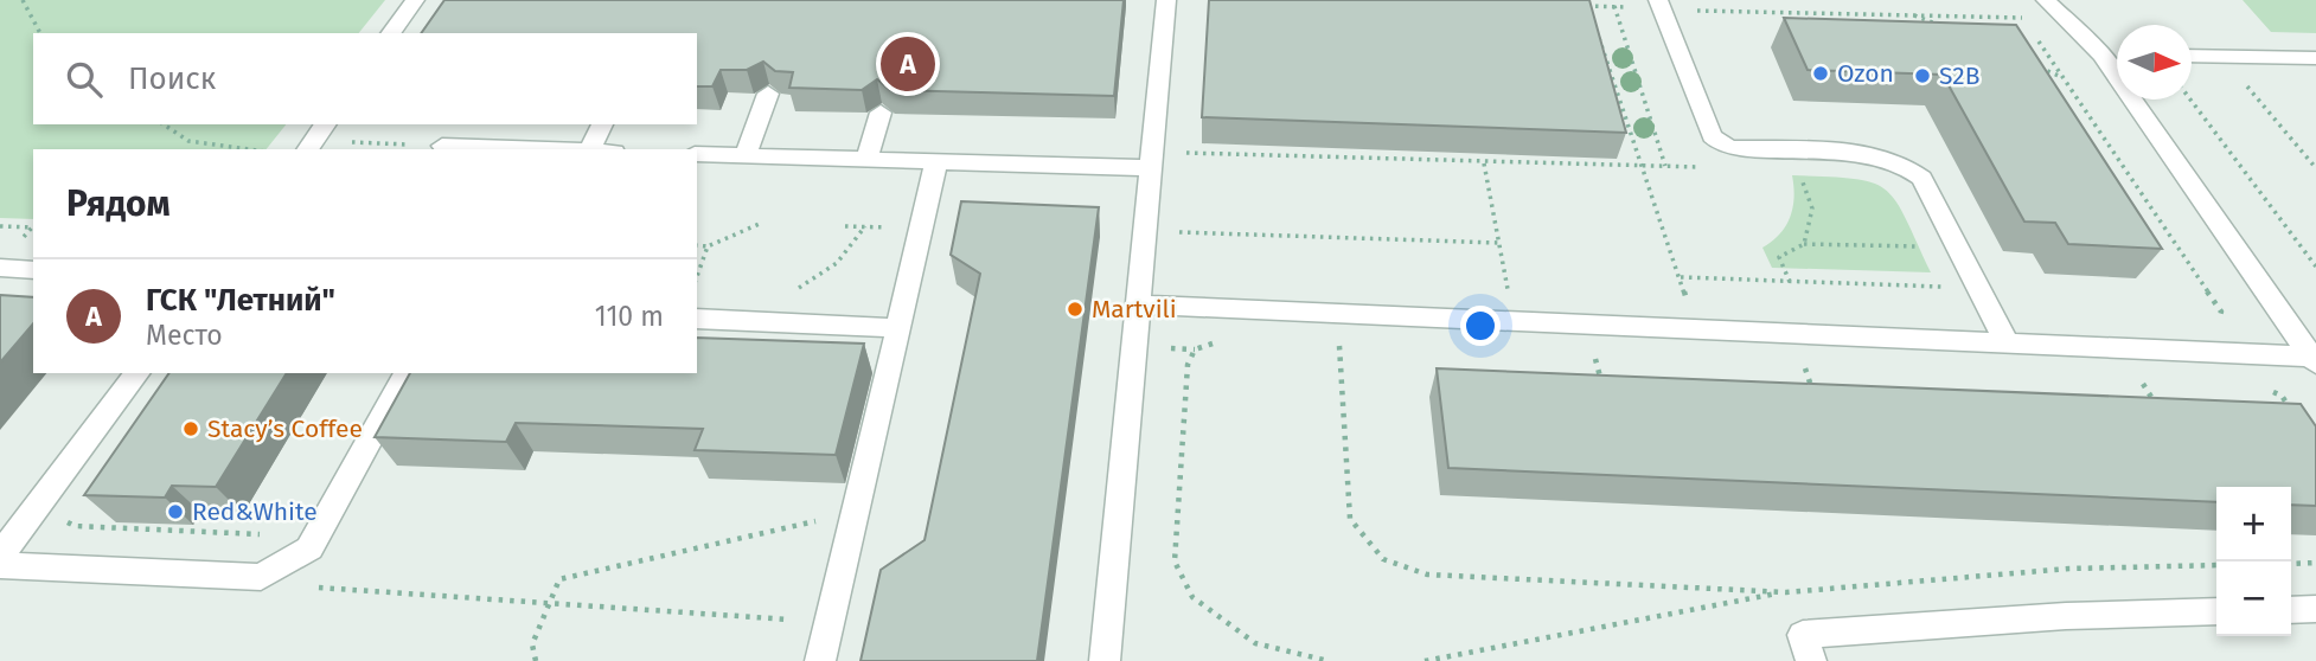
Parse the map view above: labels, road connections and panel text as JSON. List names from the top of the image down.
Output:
{
  "places": [
    "Ozon",
    "S2B",
    "Martvili",
    "Stacy’s Coffee",
    "Red&White"
  ],
  "north": "right",
  "page": {
    "pins": "A",
    "search": "Поиск",
    "heading": "Рядом",
    "list": [
      {
        "mark": "A",
        "name": "ГСК \"Летний\"",
        "note": "Место",
        "value": "110 m"
      }
    ],
    "map_buttons": ["+", "−"]
  }
}
